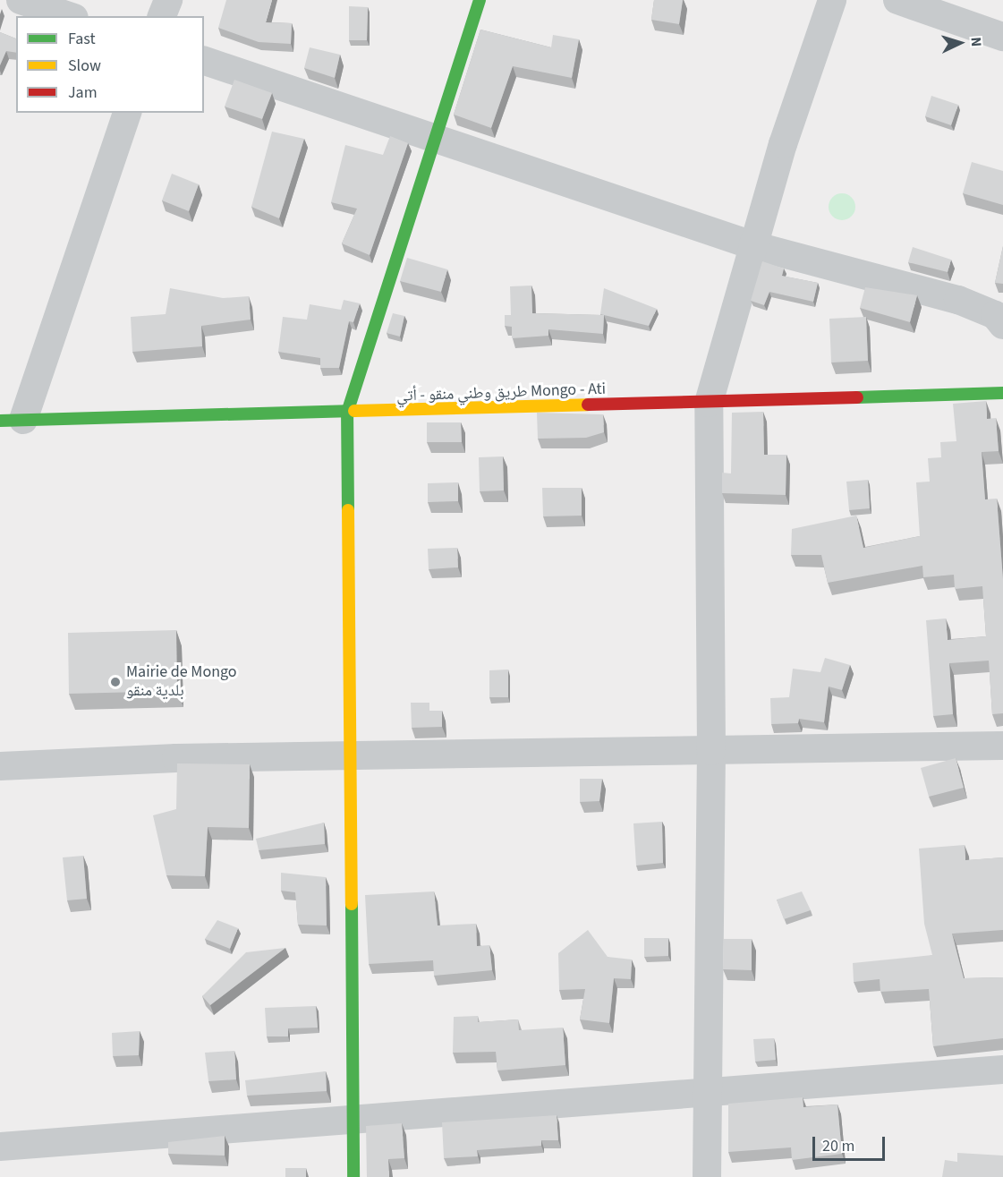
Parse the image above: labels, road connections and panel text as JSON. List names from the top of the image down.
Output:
{
  "streets": {
    "street": ["طريق وطني منقو - أتي Mongo - Ati"]
  },
  "places": ["Mairie de Mongo بلدية منقو"],
  "legend": ["Fast", "Slow", "Jam"],
  "scale_bar": "20 m",
  "north": "right"
}
